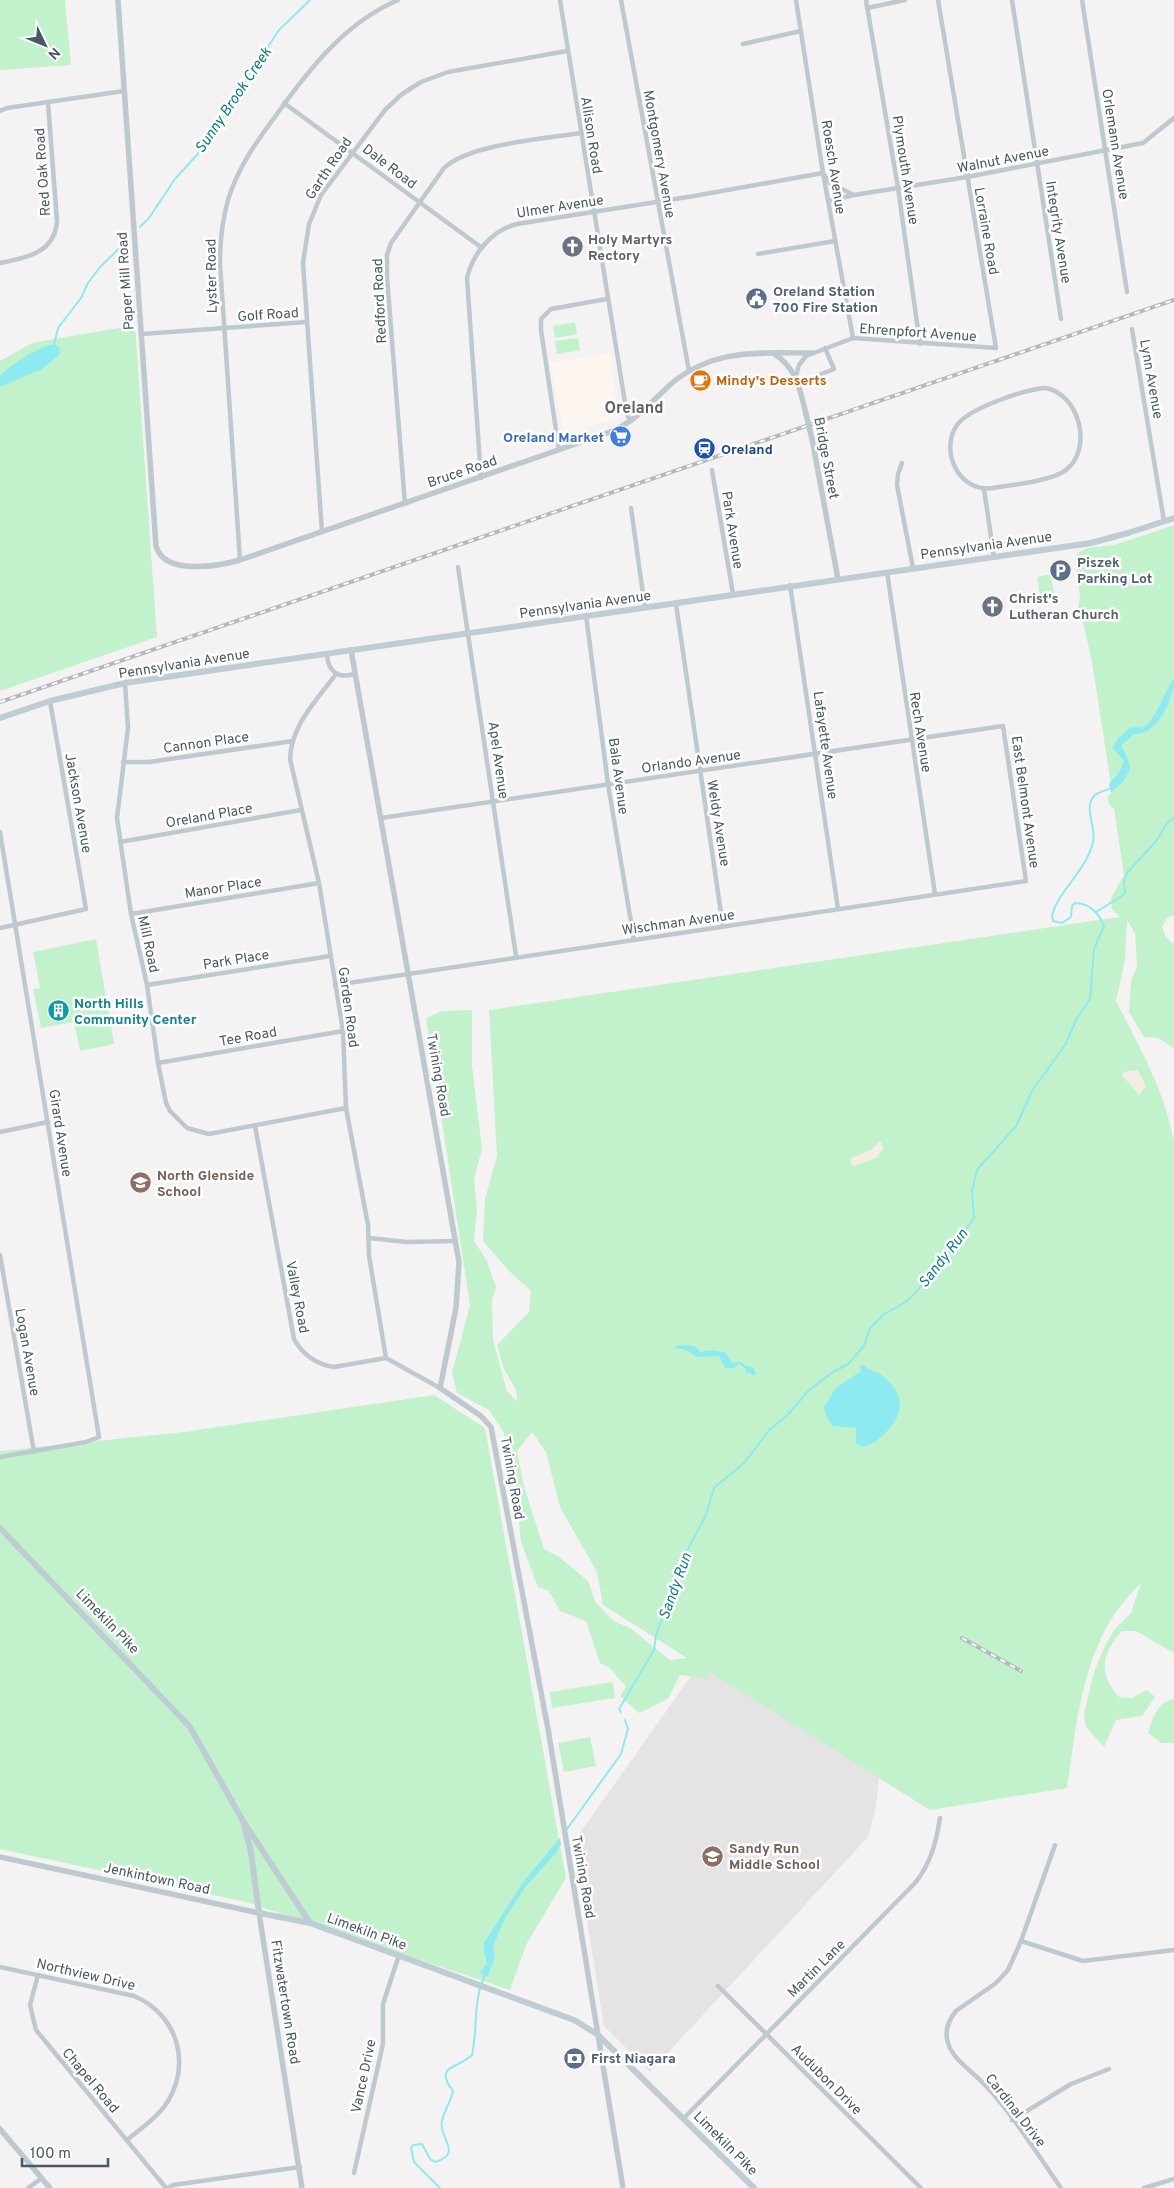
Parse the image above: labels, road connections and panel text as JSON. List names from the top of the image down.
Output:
{
  "streets": {
    "main road": [
      "Pennsylvania Avenue",
      "Limekiln Pike",
      "Jenkintown Road",
      "Fitzwatertown Road"
    ],
    "street": [
      "Allison Road",
      "Orlemann Avenue",
      "Montgomery Avenue",
      "Walnut Avenue",
      "Dale Road",
      "Roesch Avenue",
      "Garth Road",
      "Plymouth Avenue",
      "Red Oak Road",
      "Ulmer Avenue",
      "Lorraine Road",
      "Integrity Avenue",
      "Lyster Road",
      "Paper Mill Road",
      "Redford Road",
      "Golf Road",
      "Ehrenpfort Avenue",
      "Lynn Avenue",
      "Bridge Street",
      "Bruce Road",
      "Park Avenue",
      "Rech Avenue",
      "Cannon Place",
      "Lafayette Avenue",
      "Apel Avenue",
      "Orlando Avenue",
      "Bala Avenue",
      "East Belmont Avenue",
      "Jackson Avenue",
      "Oreland Place",
      "Weldy Avenue",
      "Manor Place",
      "Wischman Avenue",
      "Mill Road",
      "Park Place",
      "Garden Road",
      "Tee Road",
      "Twining Road",
      "Girard Avenue",
      "Valley Road",
      "Logan Avenue",
      "Martin Lane",
      "Northview Drive",
      "Vance Drive",
      "Audubon Drive",
      "Chapel Road",
      "Cardinal Drive"
    ]
  },
  "crossings": [
    ["Allison Road", "Garth Road"],
    ["Allison Road", "Ulmer Avenue"],
    ["Allison Road", "Redford Road"],
    ["Allison Road", "Bruce Road"],
    ["Orlemann Avenue", "Walnut Avenue"],
    ["Montgomery Avenue", "Ulmer Avenue"],
    ["Montgomery Avenue", "Bruce Road"],
    ["Walnut Avenue", "Roesch Avenue"],
    ["Walnut Avenue", "Plymouth Avenue"],
    ["Walnut Avenue", "Lorraine Road"],
    ["Walnut Avenue", "Integrity Avenue"],
    ["Dale Road", "Garth Road"],
    ["Dale Road", "Ulmer Avenue"],
    ["Dale Road", "Lyster Road"],
    ["Dale Road", "Redford Road"],
    ["Roesch Avenue", "Ulmer Avenue"],
    ["Roesch Avenue", "Ehrenpfort Avenue"],
    ["Garth Road", "Golf Road"],
    ["Garth Road", "Bruce Road"],
    ["Plymouth Avenue", "Ehrenpfort Avenue"],
    ["Ulmer Avenue", "Bruce Road"],
    ["Lorraine Road", "Ehrenpfort Avenue"],
    ["Lyster Road", "Golf Road"],
    ["Lyster Road", "Bruce Road"],
    ["Paper Mill Road", "Golf Road"],
    ["Paper Mill Road", "Bruce Road"],
    ["Redford Road", "Bruce Road"],
    ["Ehrenpfort Avenue", "Bridge Street"],
    ["Ehrenpfort Avenue", "Bruce Road"],
    ["Lynn Avenue", "Pennsylvania Avenue"],
    ["Bridge Street", "Bruce Road"],
    ["Bridge Street", "Pennsylvania Avenue"],
    ["Park Avenue", "Pennsylvania Avenue"],
    ["Pennsylvania Avenue", "Rech Avenue"],
    ["Pennsylvania Avenue", "Lafayette Avenue"],
    ["Pennsylvania Avenue", "Apel Avenue"],
    ["Pennsylvania Avenue", "Bala Avenue"],
    ["Pennsylvania Avenue", "Jackson Avenue"],
    ["Pennsylvania Avenue", "Weldy Avenue"],
    ["Pennsylvania Avenue", "Mill Road"],
    ["Pennsylvania Avenue", "Twining Road"],
    ["Rech Avenue", "Orlando Avenue"],
    ["Rech Avenue", "Wischman Avenue"],
    ["Cannon Place", "Mill Road"],
    ["Cannon Place", "Garden Road"],
    ["Lafayette Avenue", "Orlando Avenue"],
    ["Lafayette Avenue", "Wischman Avenue"],
    ["Apel Avenue", "Orlando Avenue"],
    ["Apel Avenue", "Wischman Avenue"],
    ["Orlando Avenue", "Bala Avenue"],
    ["Orlando Avenue", "East Belmont Avenue"],
    ["Orlando Avenue", "Weldy Avenue"],
    ["Orlando Avenue", "Twining Road"],
    ["Bala Avenue", "Wischman Avenue"],
    ["East Belmont Avenue", "Wischman Avenue"],
    ["Jackson Avenue", "Girard Avenue"],
    ["Oreland Place", "Mill Road"],
    ["Oreland Place", "Garden Road"],
    ["Weldy Avenue", "Wischman Avenue"],
    ["Manor Place", "Mill Road"],
    ["Manor Place", "Garden Road"],
    ["Wischman Avenue", "Garden Road"],
    ["Wischman Avenue", "Twining Road"],
    ["Mill Road", "Park Place"],
    ["Mill Road", "Garden Road"],
    ["Mill Road", "Tee Road"],
    ["Mill Road", "Valley Road"],
    ["Park Place", "Garden Road"],
    ["Garden Road", "Tee Road"],
    ["Garden Road", "Valley Road"],
    ["Twining Road", "Limekiln Pike"],
    ["Girard Avenue", "Logan Avenue"],
    ["Limekiln Pike", "Jenkintown Road"],
    ["Limekiln Pike", "Martin Lane"],
    ["Limekiln Pike", "Fitzwatertown Road"],
    ["Limekiln Pike", "Vance Drive"],
    ["Jenkintown Road", "Fitzwatertown Road"],
    ["Martin Lane", "Audubon Drive"],
    ["Northview Drive", "Chapel Road"]
  ],
  "districts": ["Oreland"],
  "water": ["Sunny Brook Creek", "Sandy Run"],
  "places": {
    "church": ["Holy Martyrs Rectory", "Christ's Lutheran Church"],
    "public building": ["Oreland Station 700 Fire Station"],
    "cafe": ["Mindy's Desserts"],
    "supermarket": ["Oreland Market"],
    "station": ["Oreland"],
    "parking": ["Piszek Parking Lot"],
    "building": ["North Hills Community Center"],
    "school or university": ["North Glenside School", "Sandy Run Middle School"],
    "bank": ["First Niagara"]
  },
  "scale_bar": "100 m",
  "north": "bottom right"
}
